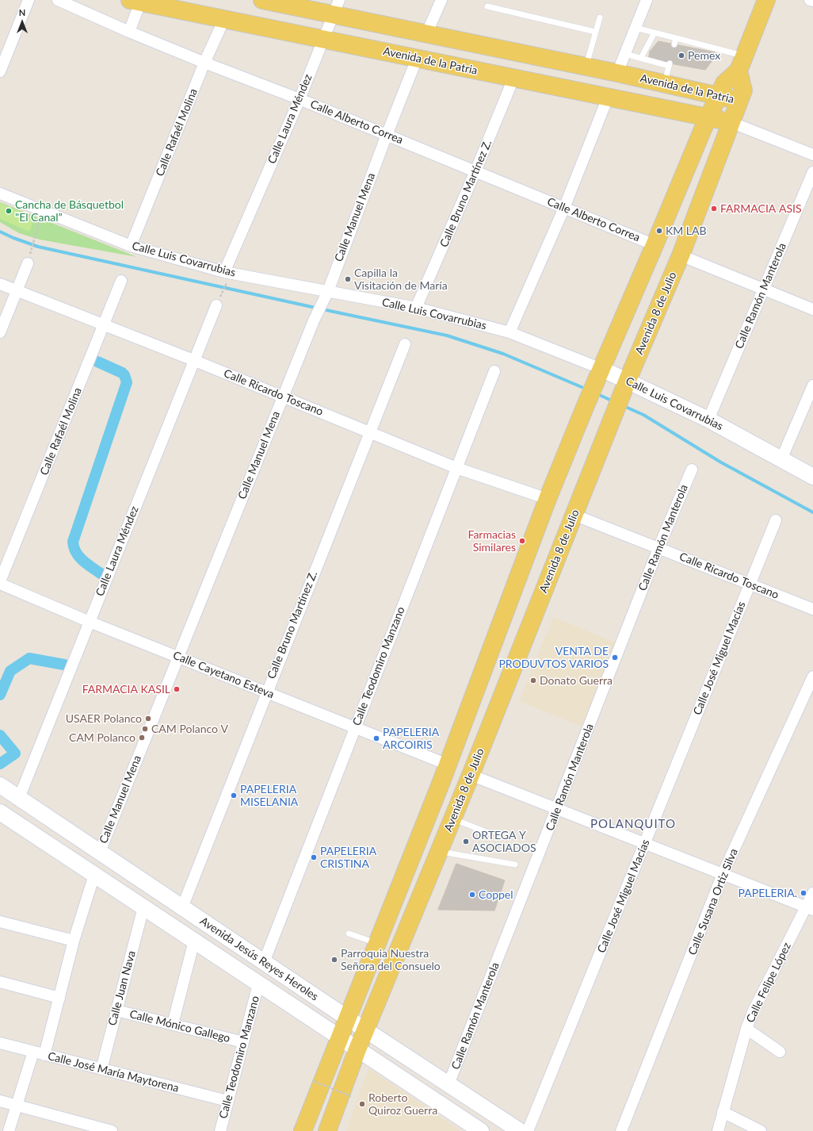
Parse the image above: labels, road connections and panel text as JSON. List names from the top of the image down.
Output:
{
  "streets": {
    "main road": ["Avenida de la Patria", "Avenida 8 de Julio"],
    "street": [
      "Calle Laura Méndez",
      "Calle Alberto Correa",
      "Calle Rafaél Molina",
      "Calle Bruno Martínez Z.",
      "Calle Manuel Mena",
      "Calle Luis Covarrubias",
      "Calle Ramón Manterola",
      "Calle Ricardo Toscano",
      "Calle José Miguel Macías",
      "Calle Teodomiro Manzano",
      "Calle Cayetano Esteva",
      "Calle Susana Ortiz Silva",
      "Avenida Jesús Reyes Heroles",
      "Calle Felipe López",
      "Calle Juan Nava",
      "Calle Mónico Gallego",
      "Calle José María Maytorena"
    ]
  },
  "crossings": [
    ["Avenida de la Patria", "Calle Laura Méndez"],
    ["Avenida de la Patria", "Calle Rafaél Molina"],
    ["Avenida de la Patria", "Calle Bruno Martínez Z."],
    ["Avenida de la Patria", "Calle Manuel Mena"],
    ["Avenida de la Patria", "Avenida 8 de Julio"],
    ["Calle Laura Méndez", "Calle Alberto Correa"],
    ["Calle Laura Méndez", "Calle Luis Covarrubias"],
    ["Calle Laura Méndez", "Calle Ricardo Toscano"],
    ["Calle Laura Méndez", "Calle Cayetano Esteva"],
    ["Calle Laura Méndez", "Avenida Jesús Reyes Heroles"],
    ["Calle Alberto Correa", "Calle Rafaél Molina"],
    ["Calle Alberto Correa", "Calle Bruno Martínez Z."],
    ["Calle Alberto Correa", "Calle Manuel Mena"],
    ["Calle Rafaél Molina", "Calle Luis Covarrubias"],
    ["Calle Rafaél Molina", "Calle Ricardo Toscano"],
    ["Calle Bruno Martínez Z.", "Calle Luis Covarrubias"],
    ["Calle Bruno Martínez Z.", "Calle Ricardo Toscano"],
    ["Calle Bruno Martínez Z.", "Calle Cayetano Esteva"],
    ["Calle Bruno Martínez Z.", "Avenida Jesús Reyes Heroles"],
    ["Calle Manuel Mena", "Calle Luis Covarrubias"],
    ["Calle Manuel Mena", "Calle Ricardo Toscano"],
    ["Calle Manuel Mena", "Calle Cayetano Esteva"],
    ["Calle Manuel Mena", "Avenida Jesús Reyes Heroles"],
    ["Calle Luis Covarrubias", "Calle Ramón Manterola"],
    ["Calle Luis Covarrubias", "Avenida 8 de Julio"],
    ["Calle Ramón Manterola", "Calle Ricardo Toscano"],
    ["Calle Ramón Manterola", "Avenida Jesús Reyes Heroles"],
    ["Avenida 8 de Julio", "Calle Ricardo Toscano"],
    ["Avenida 8 de Julio", "Avenida Jesús Reyes Heroles"],
    ["Calle Ricardo Toscano", "Calle José Miguel Macías"],
    ["Calle Ricardo Toscano", "Calle Teodomiro Manzano"],
    ["Calle Teodomiro Manzano", "Calle Cayetano Esteva"],
    ["Calle Teodomiro Manzano", "Avenida Jesús Reyes Heroles"],
    ["Calle Teodomiro Manzano", "Calle Mónico Gallego"],
    ["Calle Teodomiro Manzano", "Calle José María Maytorena"],
    ["Avenida Jesús Reyes Heroles", "Calle Juan Nava"],
    ["Calle Juan Nava", "Calle Mónico Gallego"],
    ["Calle Juan Nava", "Calle José María Maytorena"]
  ],
  "districts": ["POLANQUITO"],
  "places": [
    "Pemex",
    "FARMACIA ASIS",
    "Cancha de Básquetbol \"El Canal”",
    "KM LAB",
    "Capilla la Visitación de María",
    "Farmacias Similares",
    "VENTA DE PRODUVTOS VARIOS",
    "Donato Guerra",
    "FARMACIA KASIL",
    "USAER Polanco",
    "CAM Polanco V",
    "CAM Polanco",
    "PAPELERIA ARCOIRIS",
    "PAPELERIA MISELANIA",
    "ORTEGA Y ASOCIADOS",
    "PAPELERIA CRISTINA",
    "PAPELERIA.",
    "Coppel",
    "Parroquia Nuestra Señora del Consuelo",
    "Roberto Quiroz Guerra"
  ],
  "north": "top"
}
